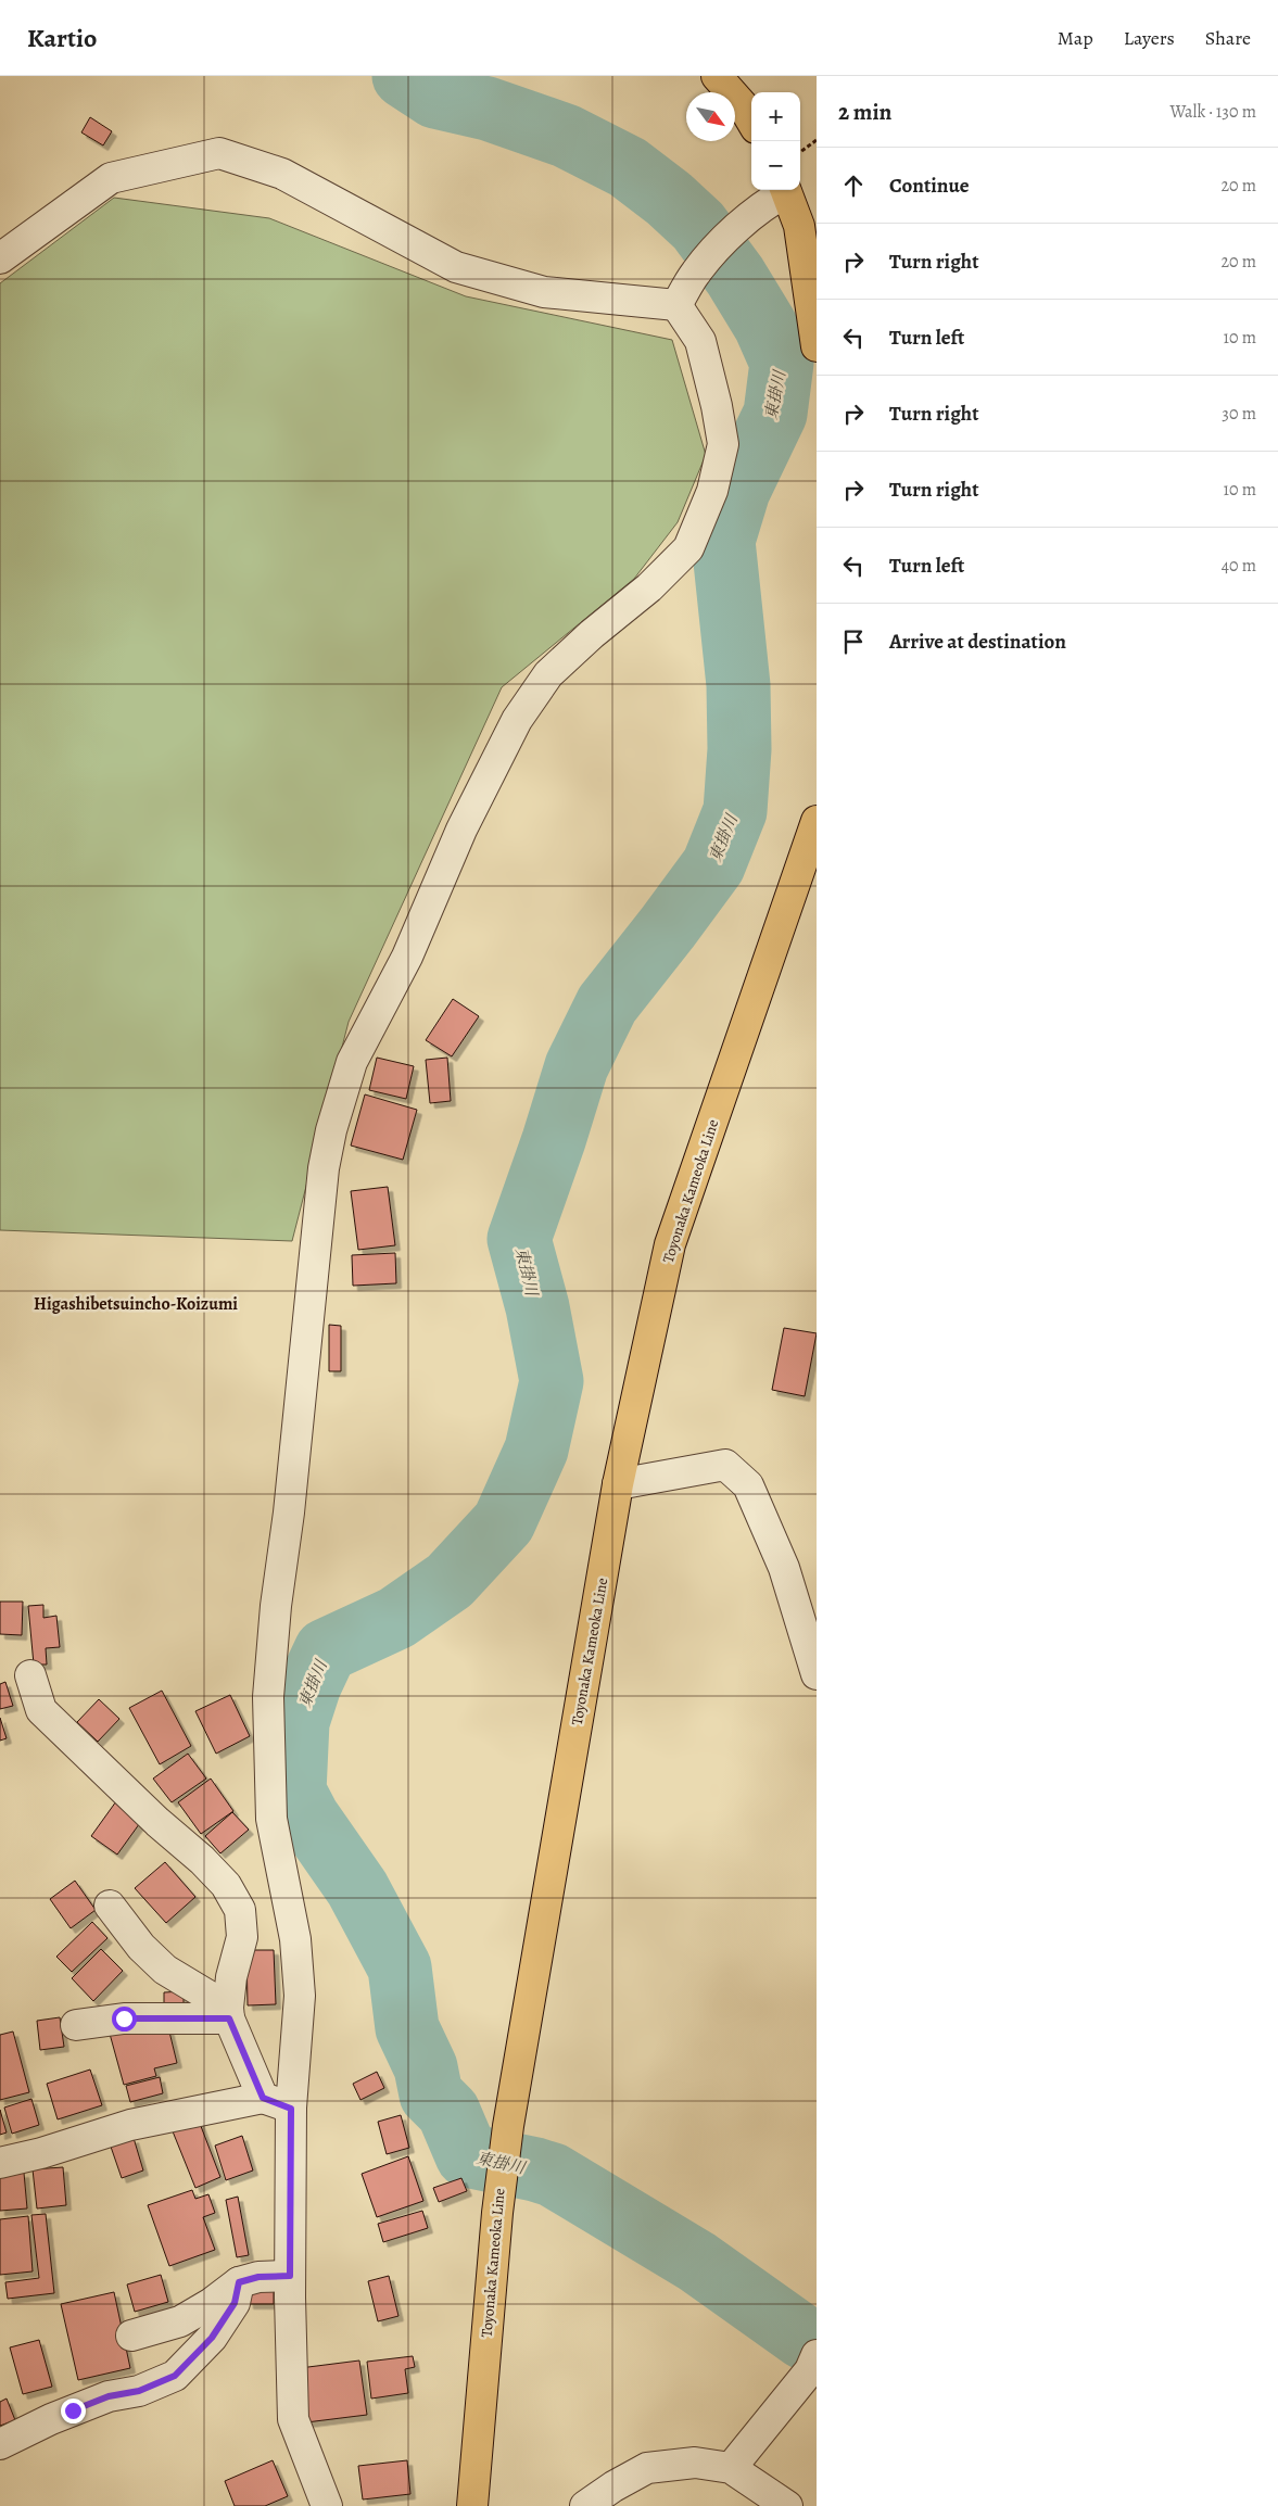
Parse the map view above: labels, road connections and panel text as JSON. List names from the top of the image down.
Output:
{
  "streets": {
    "main road": ["Toyonaka Kameoka Line"]
  },
  "districts": ["Higashibetsuincho-Koizumi"],
  "water": ["東掛川"],
  "north": "bottom right",
  "page": {
    "header": "Kartio",
    "nav": ["Map", "Layers", "Share"],
    "heading": ["2 min", "Walk · 130 m"],
    "map_buttons": ["+", "−"],
    "list": [
      ["Continue", "20 m"],
      ["Turn right", "20 m"],
      ["Turn left", "10 m"],
      ["Turn right", "30 m"],
      ["Turn right", "10 m"],
      ["Turn left", "40 m"],
      "Arrive at destination"
    ]
  }
}
